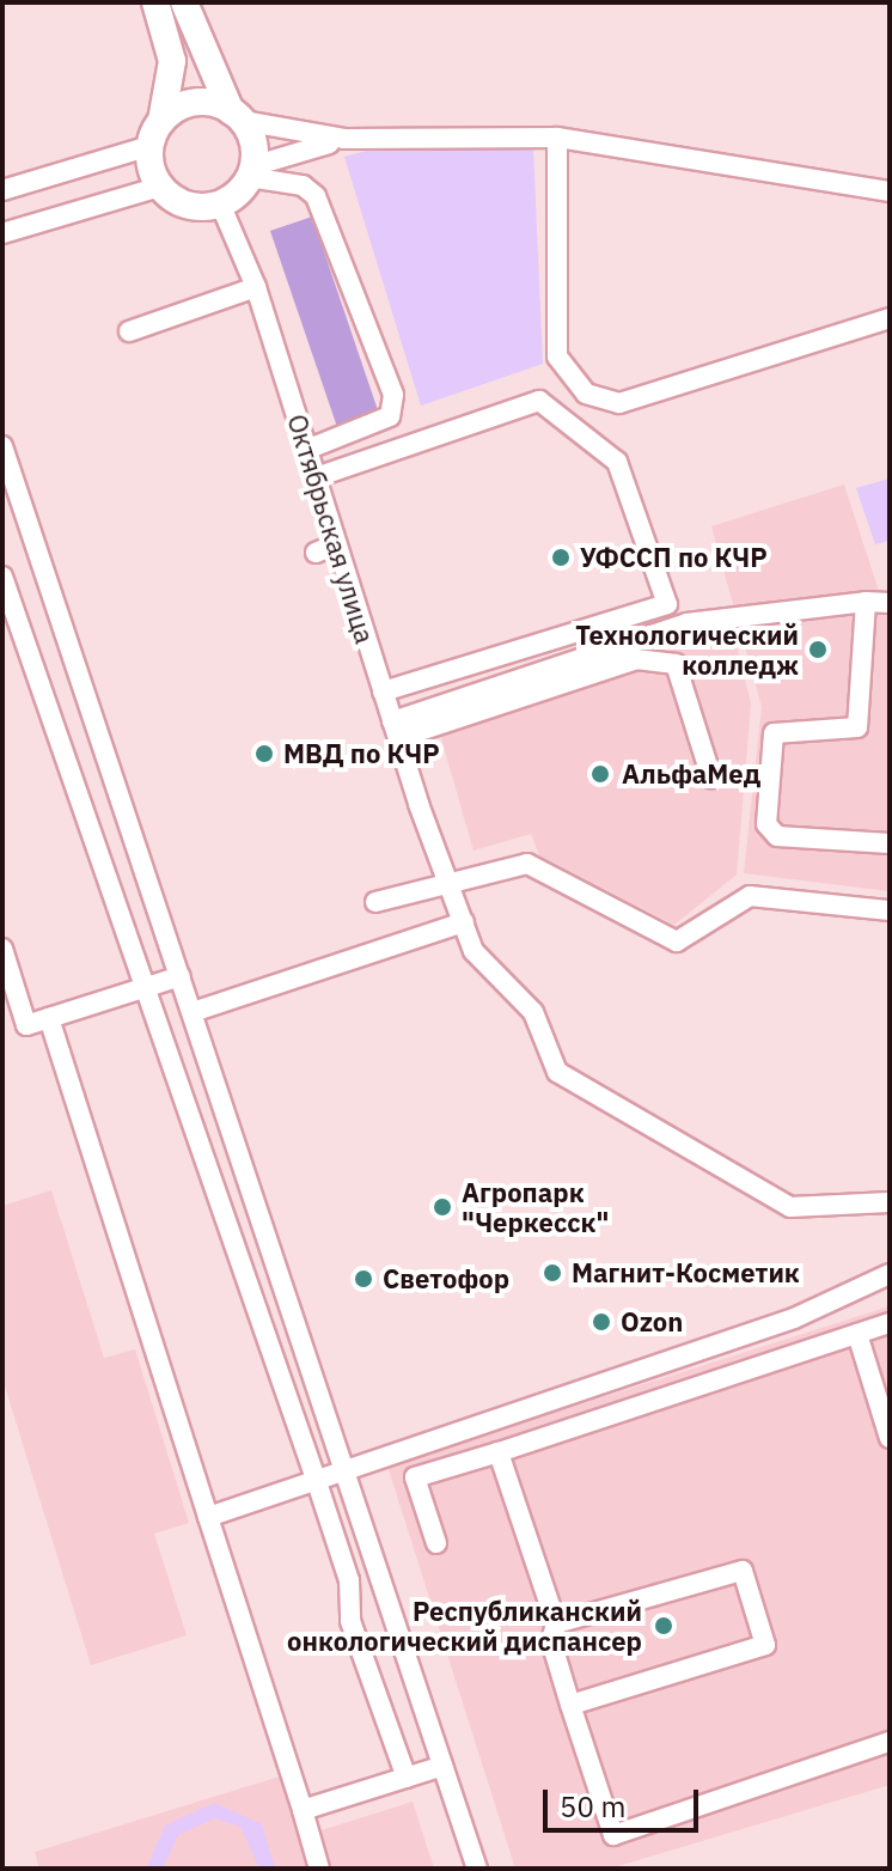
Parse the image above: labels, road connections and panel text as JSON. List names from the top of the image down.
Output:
{
  "streets": {
    "street": ["Октябрьская улица"]
  },
  "places": [
    "УФССП по КЧР",
    "Технологический колледж",
    "МВД по КЧР",
    "АльфаМед",
    "Агропарк \"Черкесск\"",
    "Магнит-Косметик",
    "Светофор",
    "Ozon",
    "Республиканский онкологический диспансер"
  ],
  "scale_bar": "50 m"
}
